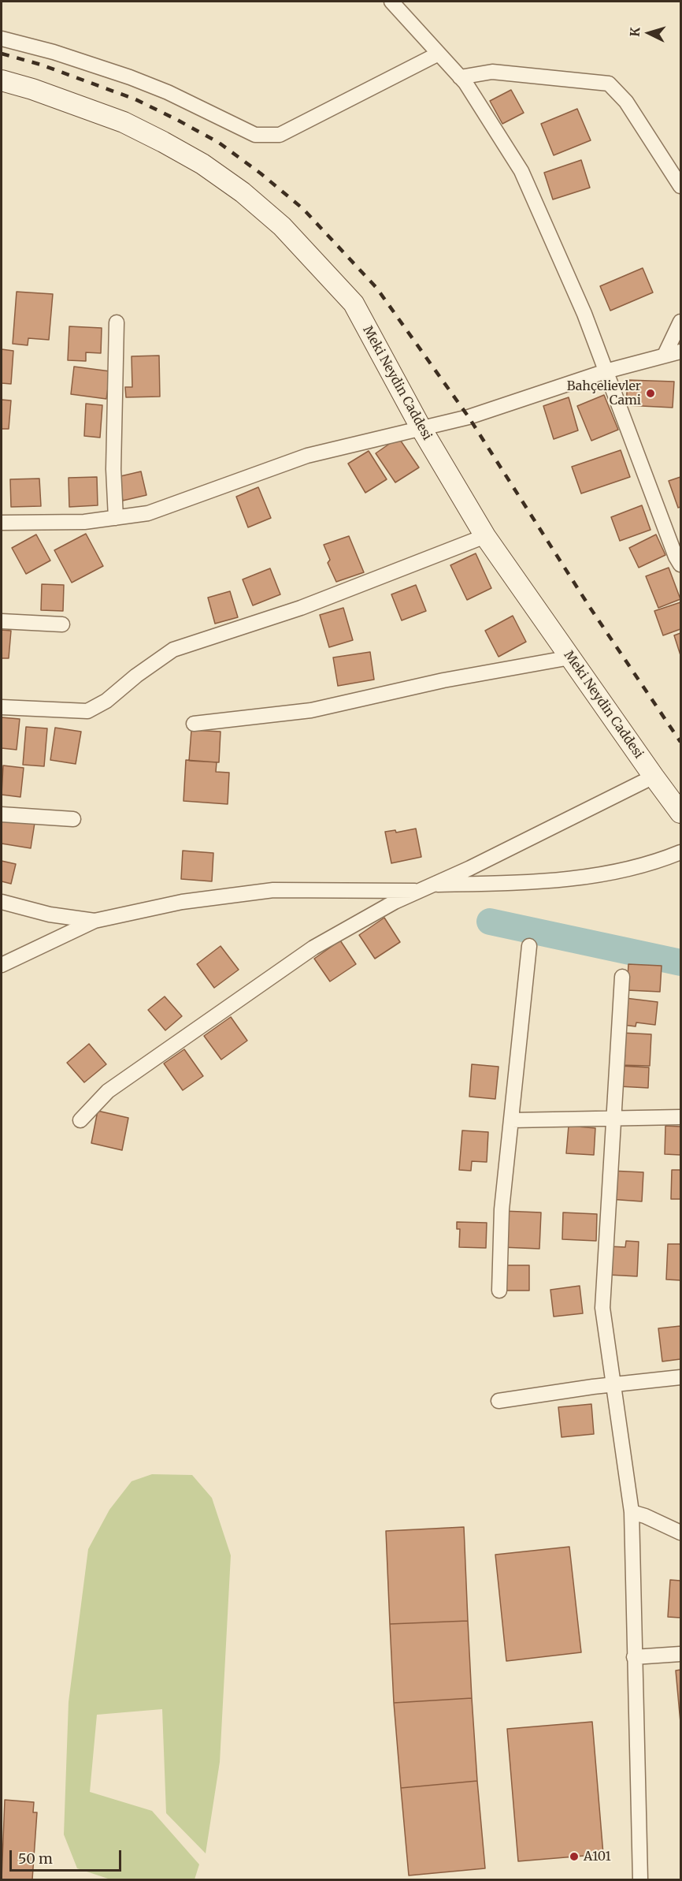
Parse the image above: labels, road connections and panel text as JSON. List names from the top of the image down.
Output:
{
  "streets": {
    "street": ["Meki Neydin Caddesi"]
  },
  "places": ["Bahçelievler Cami", "A101"],
  "scale_bar": "50 m",
  "north": "left"
}
